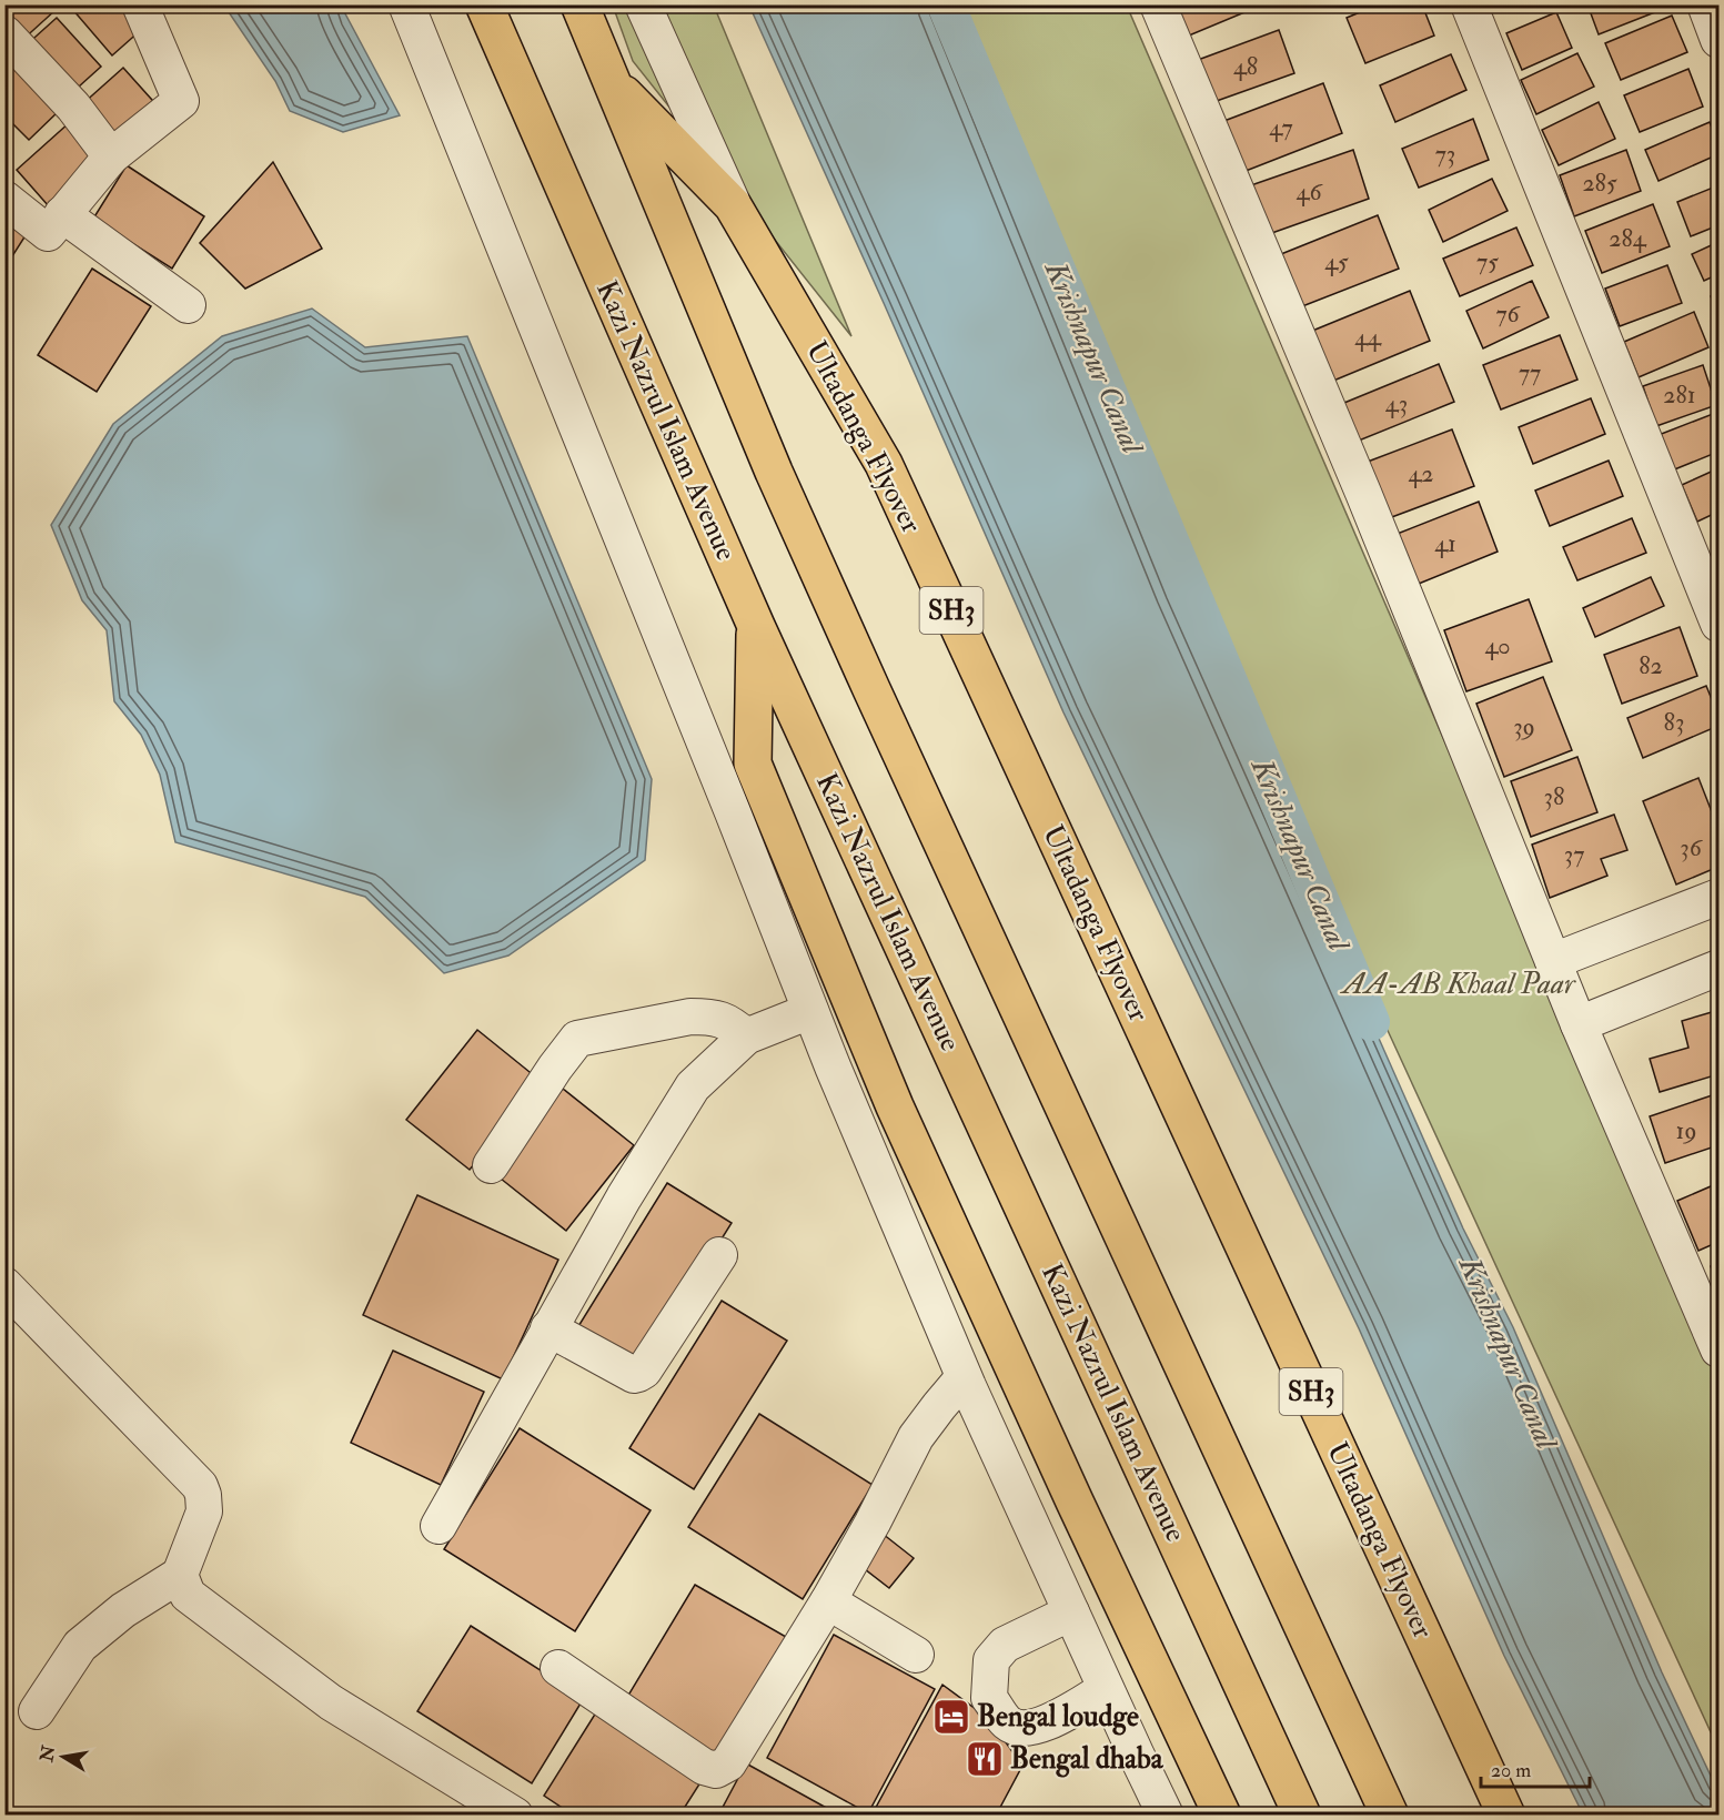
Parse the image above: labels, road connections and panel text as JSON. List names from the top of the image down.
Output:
{
  "streets": {
    "main road": ["Kazi Nazrul Islam Avenue", "Ultadanga Flyover", "SH3"]
  },
  "crossings": [
    ["Ultadanga Flyover", "SH3"]
  ],
  "water": ["Krishnapur Canal"],
  "parks": ["AA-AB Khaal Paar"],
  "places": {
    "hotel": ["Bengal loudge"],
    "restaurant": ["Bengal dhaba"]
  },
  "house_numbers": [
    "48",
    "47",
    "73",
    "285",
    "46",
    "284",
    "45",
    "75",
    "76",
    "44",
    "77",
    "281",
    "43",
    "42",
    "41",
    "40",
    "82",
    "83",
    "39",
    "38",
    "36",
    "37",
    "19"
  ],
  "scale_bar": "20 m",
  "north": "left"
}
